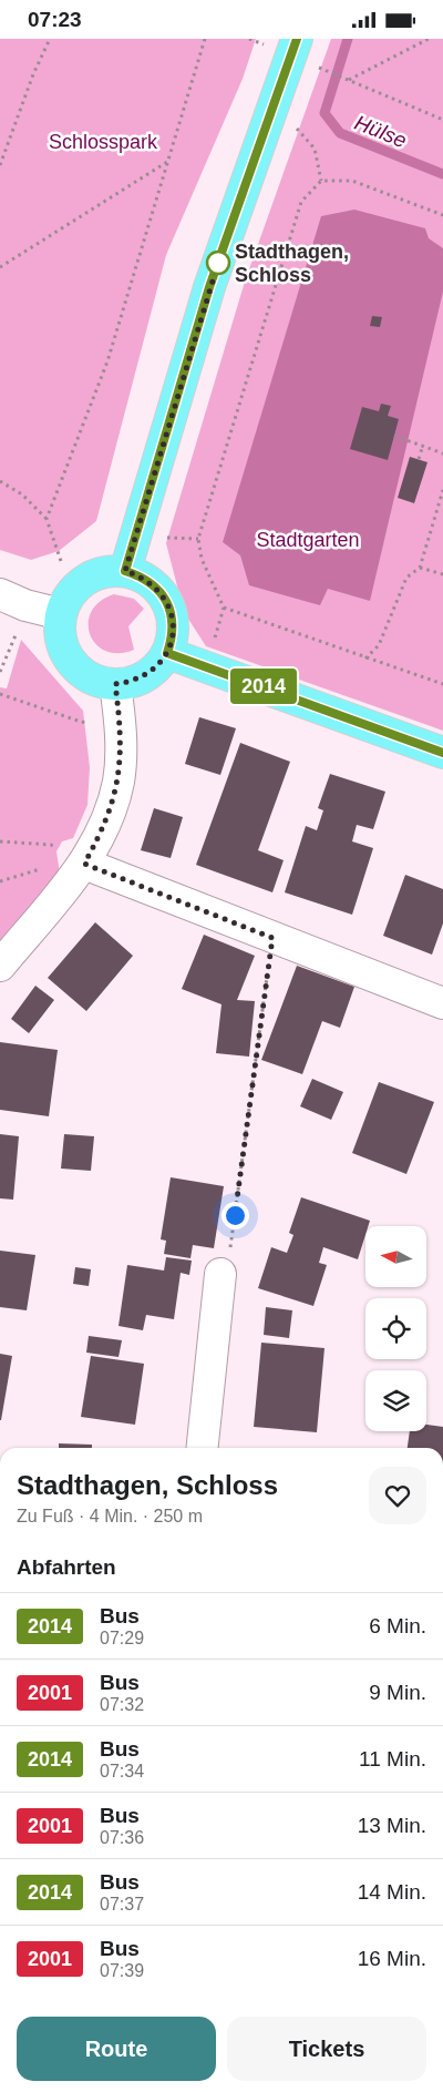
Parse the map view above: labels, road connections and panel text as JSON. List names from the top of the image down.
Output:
{
  "water": ["Hülse"],
  "parks": ["Schlosspark", "Stadtgarten"],
  "places": ["Stadthagen, Schloss"],
  "lines": ["bus line 2014"],
  "north": "left",
  "page": {
    "status": "07:23",
    "on_map": "2014",
    "heading": [
      ["Stadthagen, Schloss", "Zu Fuß · 4 Min. · 250 m"],
      "Abfahrten"
    ],
    "list": [
      {
        "mark": "2014",
        "name": "Bus",
        "note": "07:29",
        "value": "6 Min."
      },
      {
        "mark": "2001",
        "name": "Bus",
        "note": "07:32",
        "value": "9 Min."
      },
      {
        "mark": "2014",
        "name": "Bus",
        "note": "07:34",
        "value": "11 Min."
      },
      {
        "mark": "2001",
        "name": "Bus",
        "note": "07:36",
        "value": "13 Min."
      },
      {
        "mark": "2014",
        "name": "Bus",
        "note": "07:37",
        "value": "14 Min."
      },
      {
        "mark": "2001",
        "name": "Bus",
        "note": "07:39",
        "value": "16 Min."
      }
    ],
    "buttons": ["Route", "Tickets"]
  }
}
